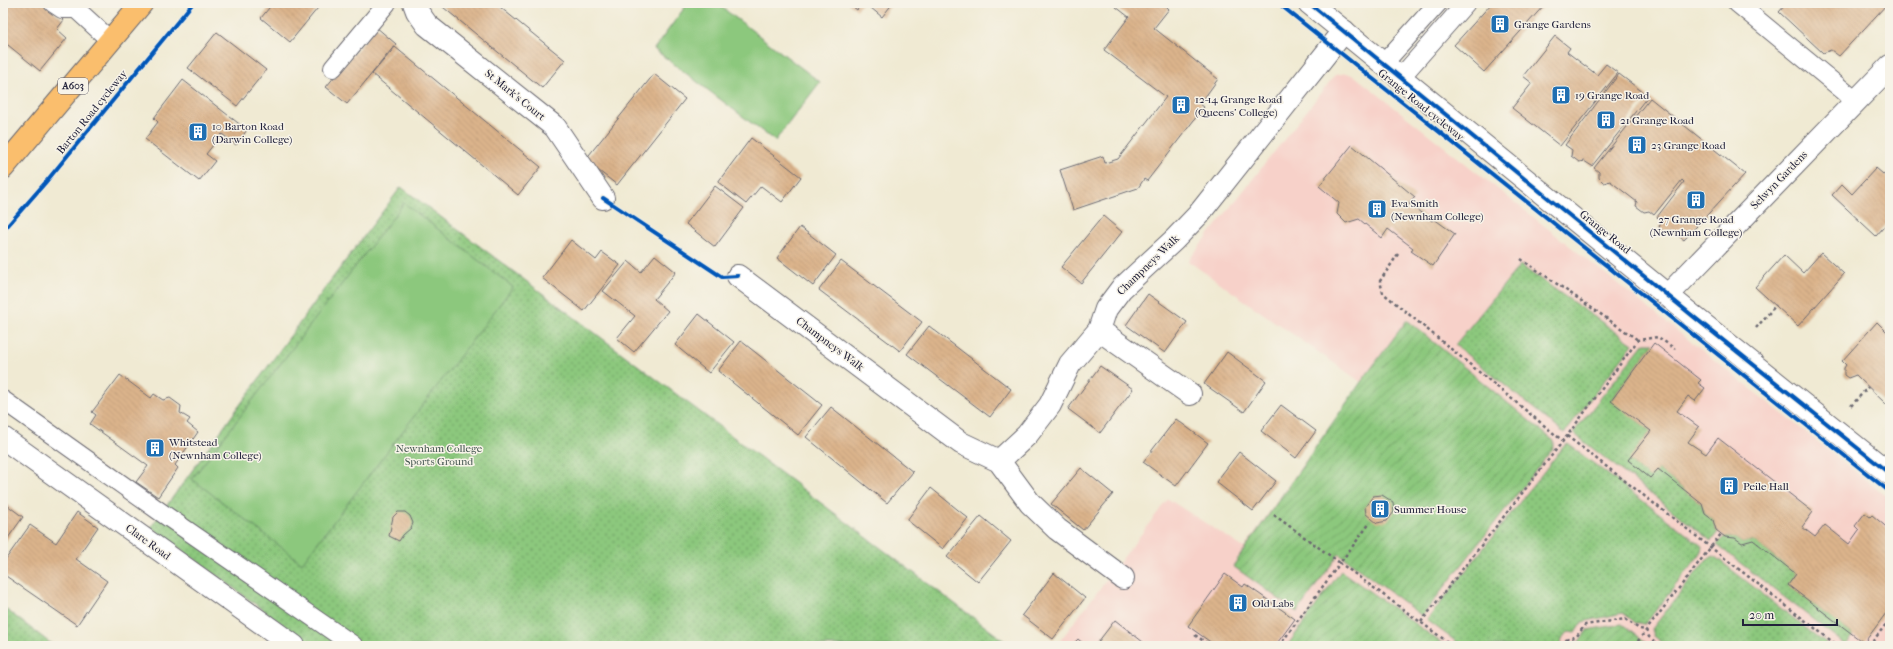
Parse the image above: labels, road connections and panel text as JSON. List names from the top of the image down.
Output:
{
  "streets": {
    "main road": ["A603"],
    "street": [
      "St Mark's Court",
      "Selwyn Gardens",
      "Grange Road",
      "Champneys Walk",
      "Clare Road"
    ],
    "cycle path": ["Grange Road cycleway", "Barton Road cycleway"]
  },
  "crossings": [
    ["Selwyn Gardens", "Grange Road"],
    ["Grange Road", "Champneys Walk"]
  ],
  "parks": ["Newnham College Sports Ground"],
  "places": {
    "building": [
      "Grange Gardens",
      "19 Grange Road",
      "12-14 Grange Road (Queens' College)",
      "21 Grange Road",
      "10 Barton Road (Darwin College)",
      "23 Grange Road",
      "27 Grange Road (Newnham College)",
      "Eva Smith (Newnham College)",
      "Whitstead (Newnham College)",
      "Peile Hall",
      "Summer House",
      "Old Labs"
    ]
  },
  "scale_bar": "20 m"
}
